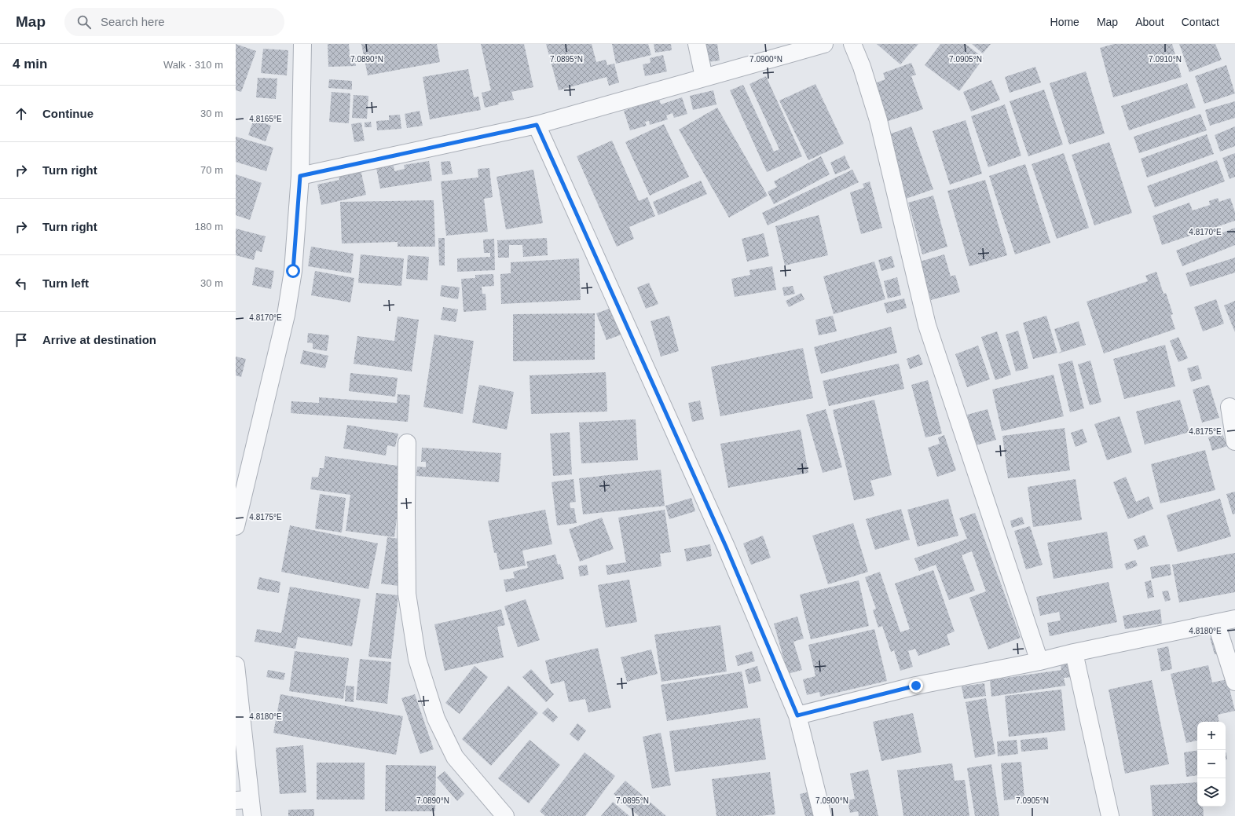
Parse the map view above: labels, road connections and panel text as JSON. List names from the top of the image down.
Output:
{
  "page": {
    "header": "Map",
    "search": "Search here",
    "nav": [
      "Home",
      "Map",
      "About",
      "Contact"
    ],
    "heading": ["4 min", "Walk · 310 m"],
    "list": [
      ["Continue", "30 m"],
      ["Turn right", "70 m"],
      ["Turn right", "180 m"],
      ["Turn left", "30 m"],
      "Arrive at destination"
    ],
    "map_buttons": ["+", "−"]
  },
  "coordinates": [
    "7.0890°N",
    "7.0895°N",
    "7.0900°N",
    "7.0905°N",
    "7.0910°N",
    "4.8165°E",
    "4.8170°E",
    "4.8175°E",
    "4.8180°E"
  ]
}
